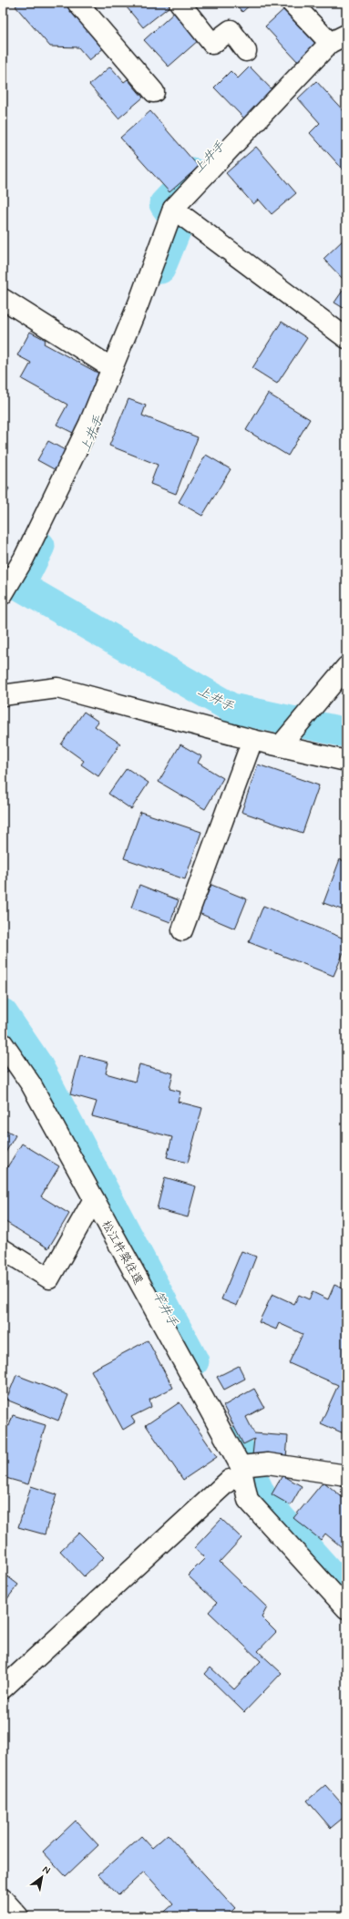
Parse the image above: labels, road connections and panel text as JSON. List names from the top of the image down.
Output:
{
  "streets": {
    "street": ["松江杵築往還"]
  },
  "water": ["上井手", "竿井手"],
  "north": "top right"
}
